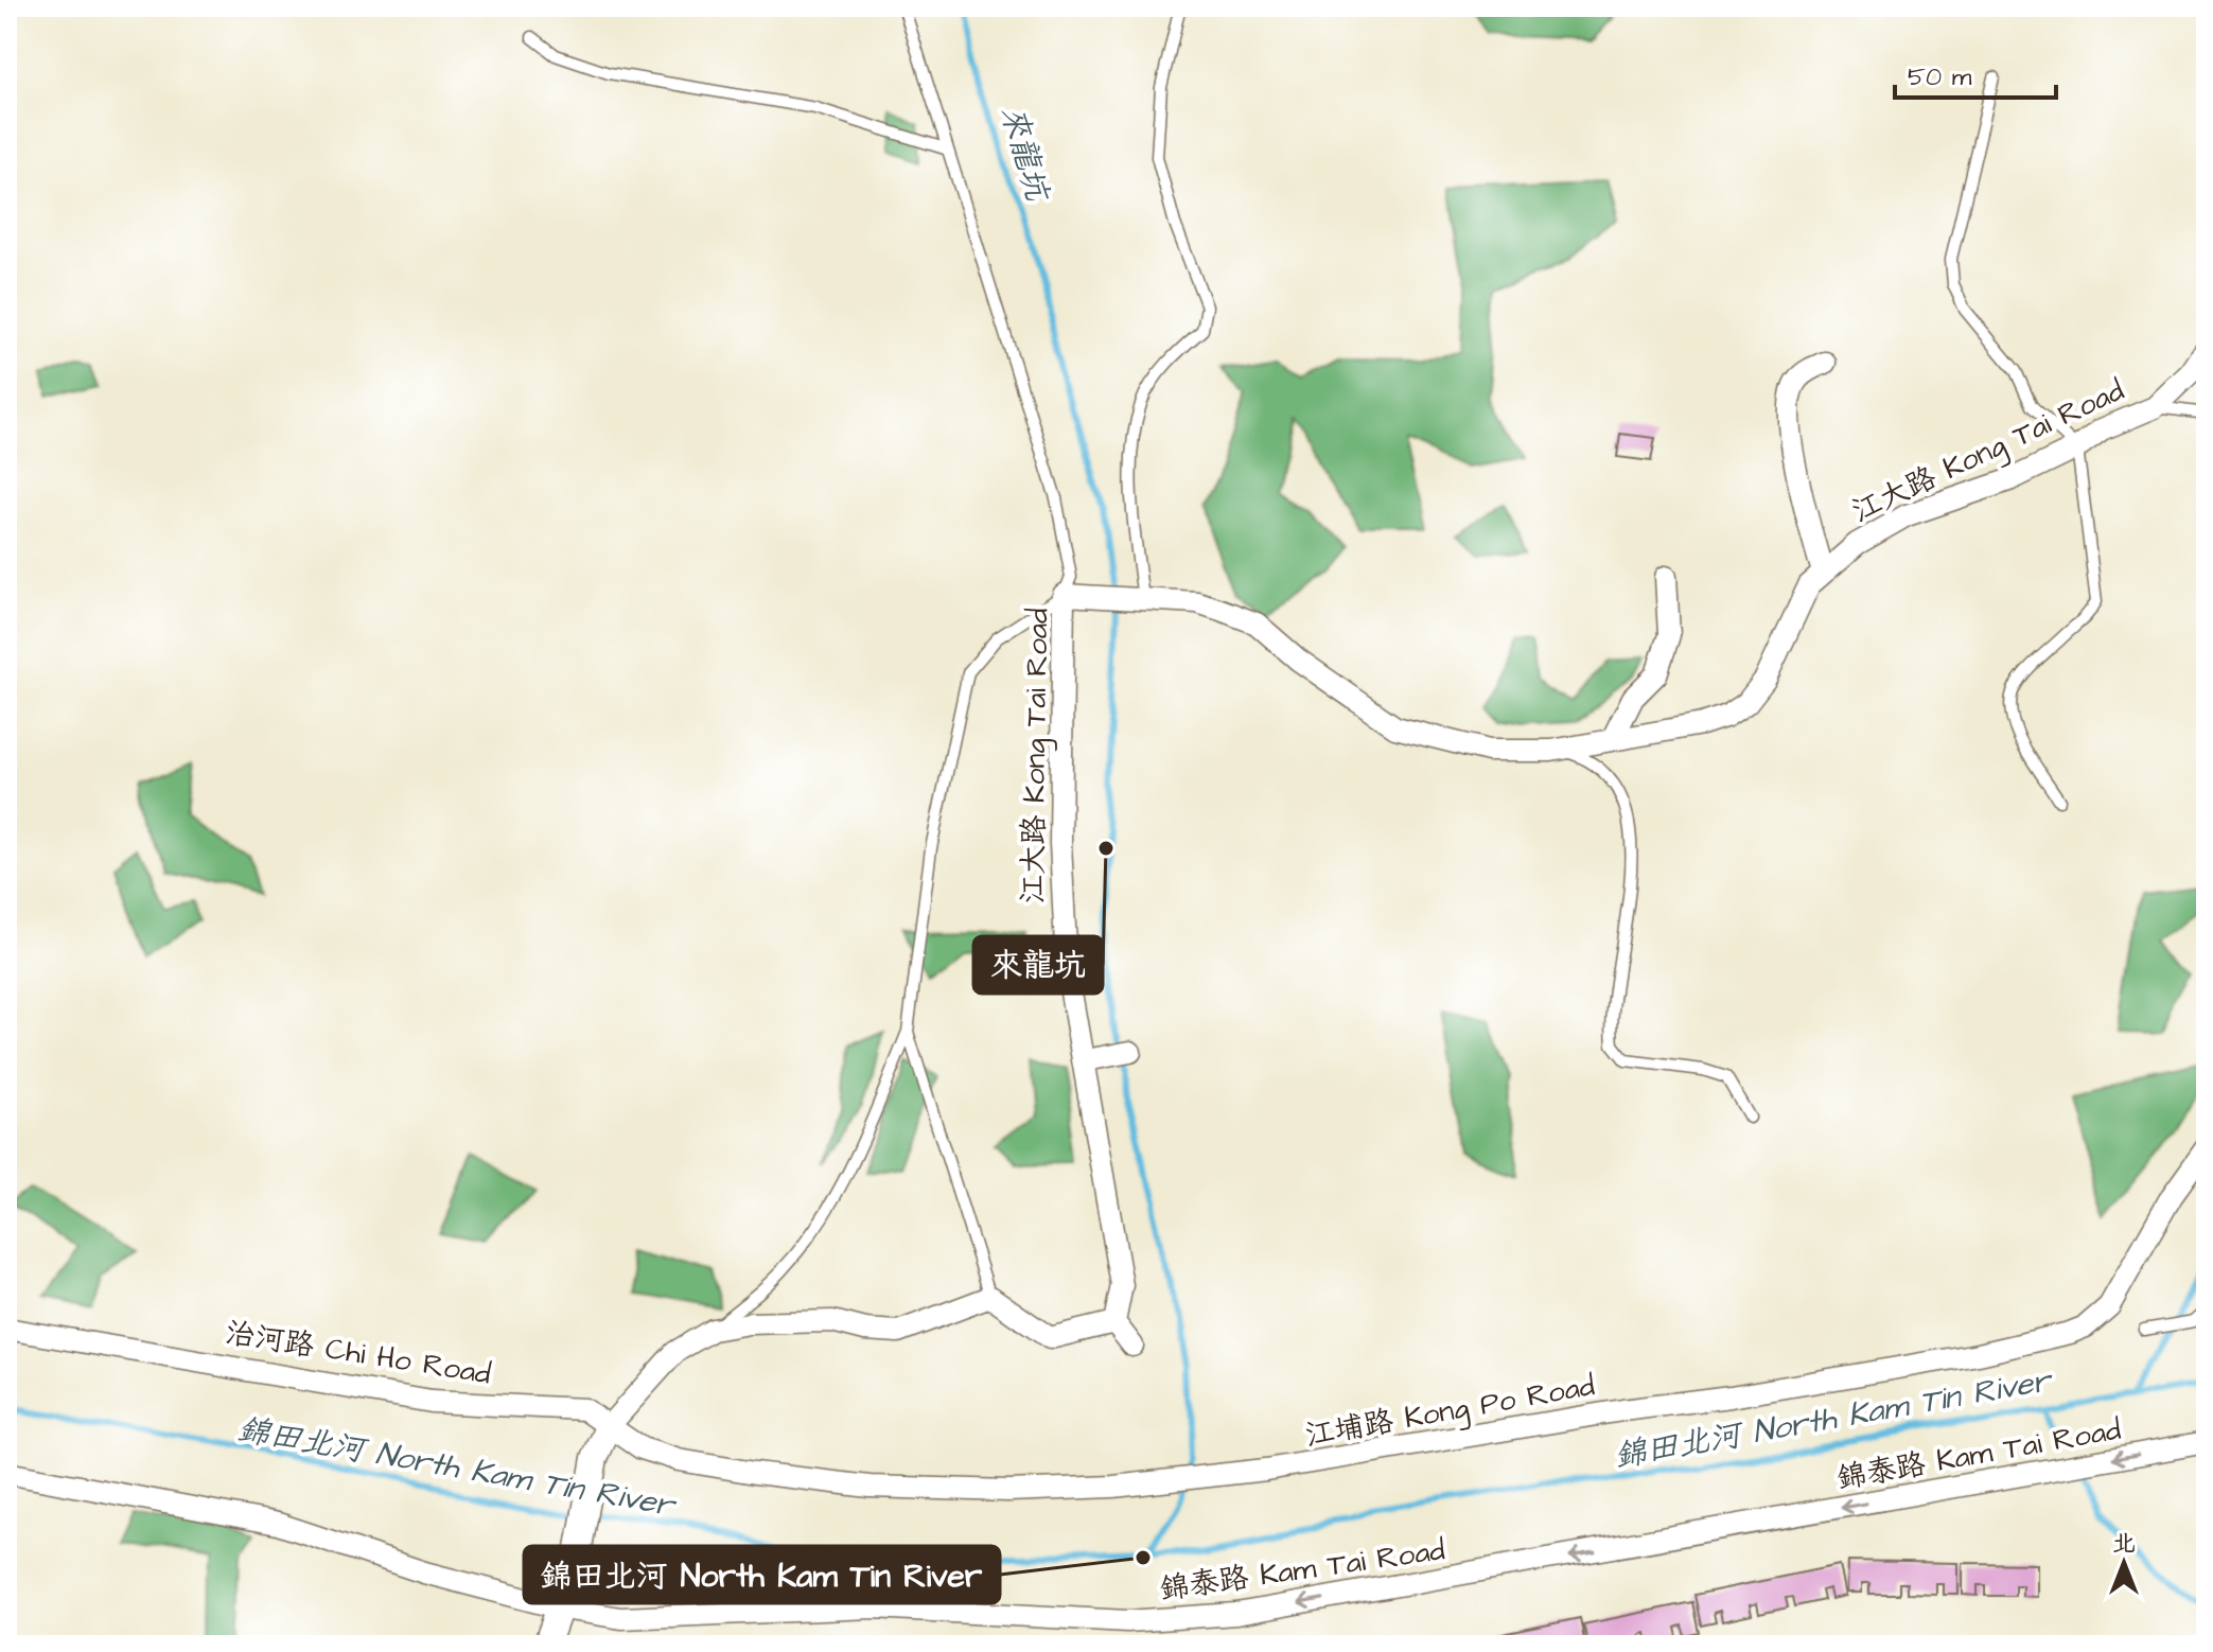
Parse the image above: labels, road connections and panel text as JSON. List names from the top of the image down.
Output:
{
  "streets": {
    "street": [
      "江大路 Kong Tai Road",
      "治河路 Chi Ho Road",
      "江埔路 Kong Po Road",
      "錦泰路 Kam Tai Road"
    ]
  },
  "crossings": [
    ["治河路 Chi Ho Road", "江埔路 Kong Po Road"]
  ],
  "one_way": ["錦泰路 Kam Tai Road"],
  "water": ["來龍坑", "錦田北河 North Kam Tin River"],
  "places": ["來龍坑", "錦田北河 North Kam Tin River"],
  "scale_bar": "50 m",
  "north": "top"
}
